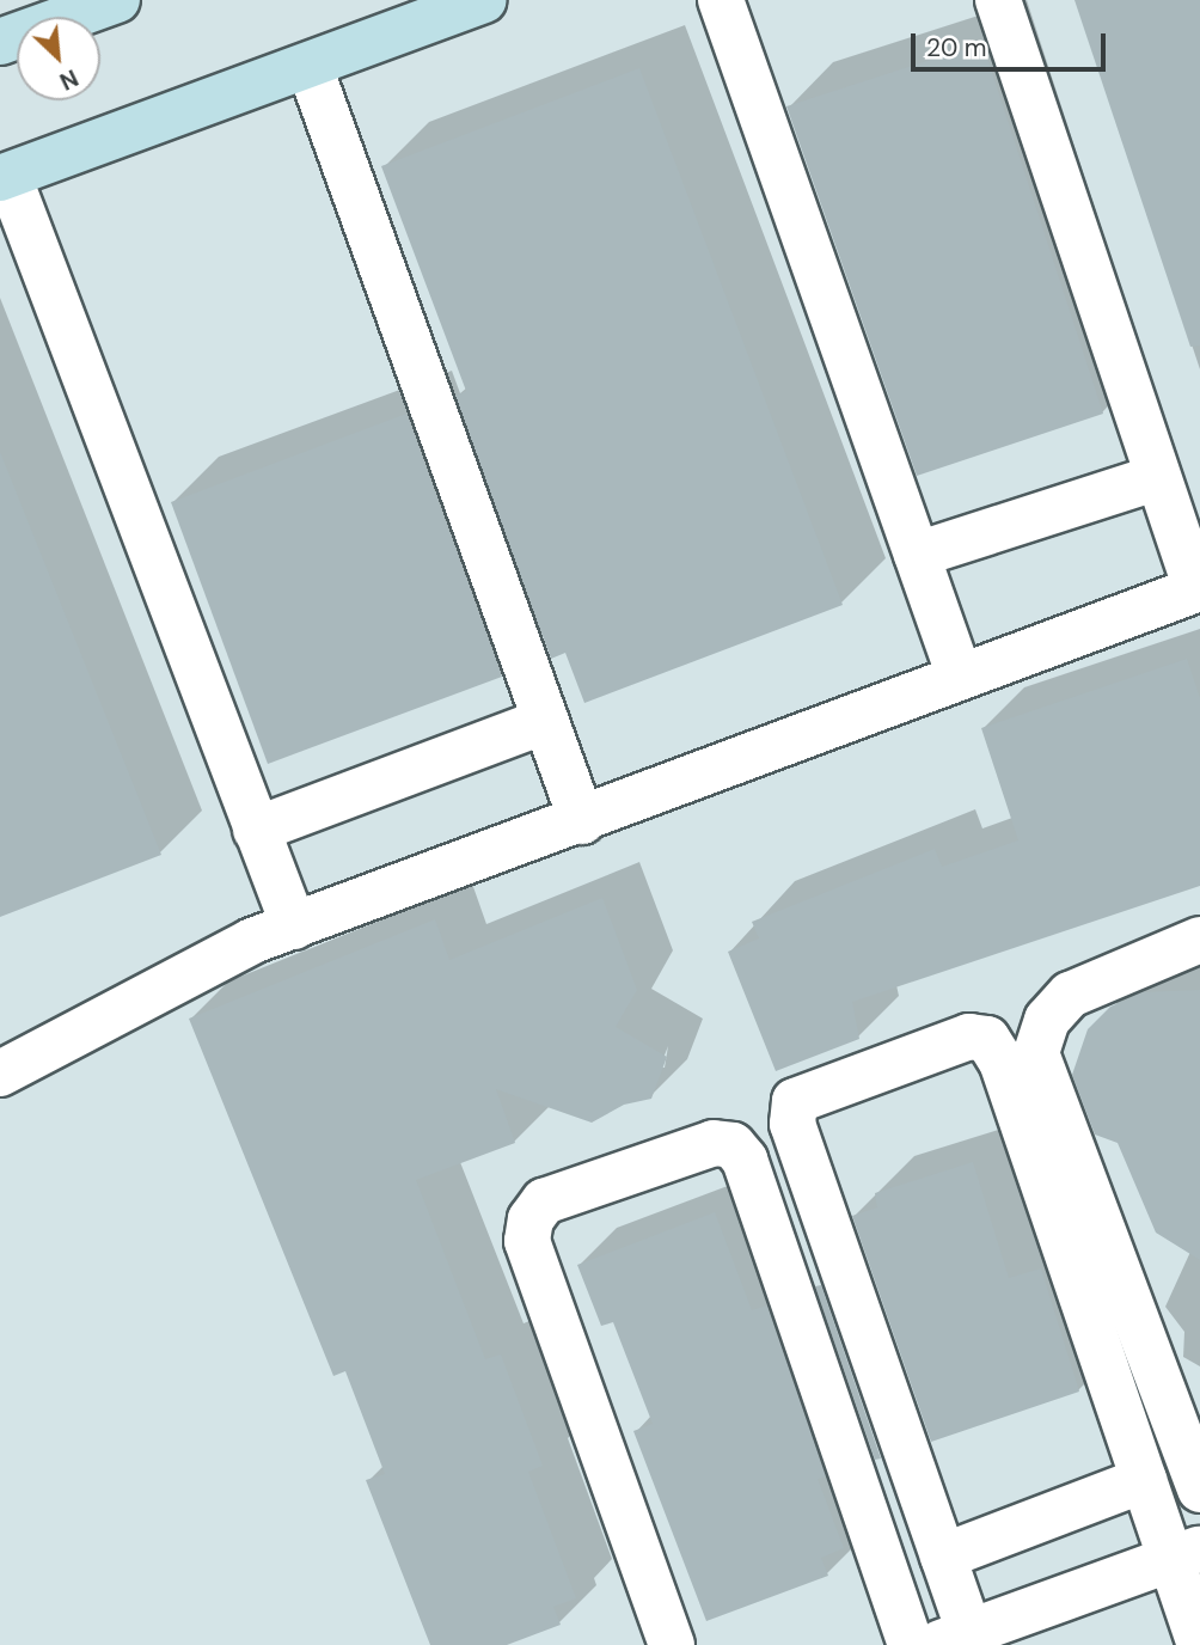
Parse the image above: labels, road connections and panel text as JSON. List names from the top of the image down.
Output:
{
  "scale_bar": "20 m",
  "north": "bottom right"
}
